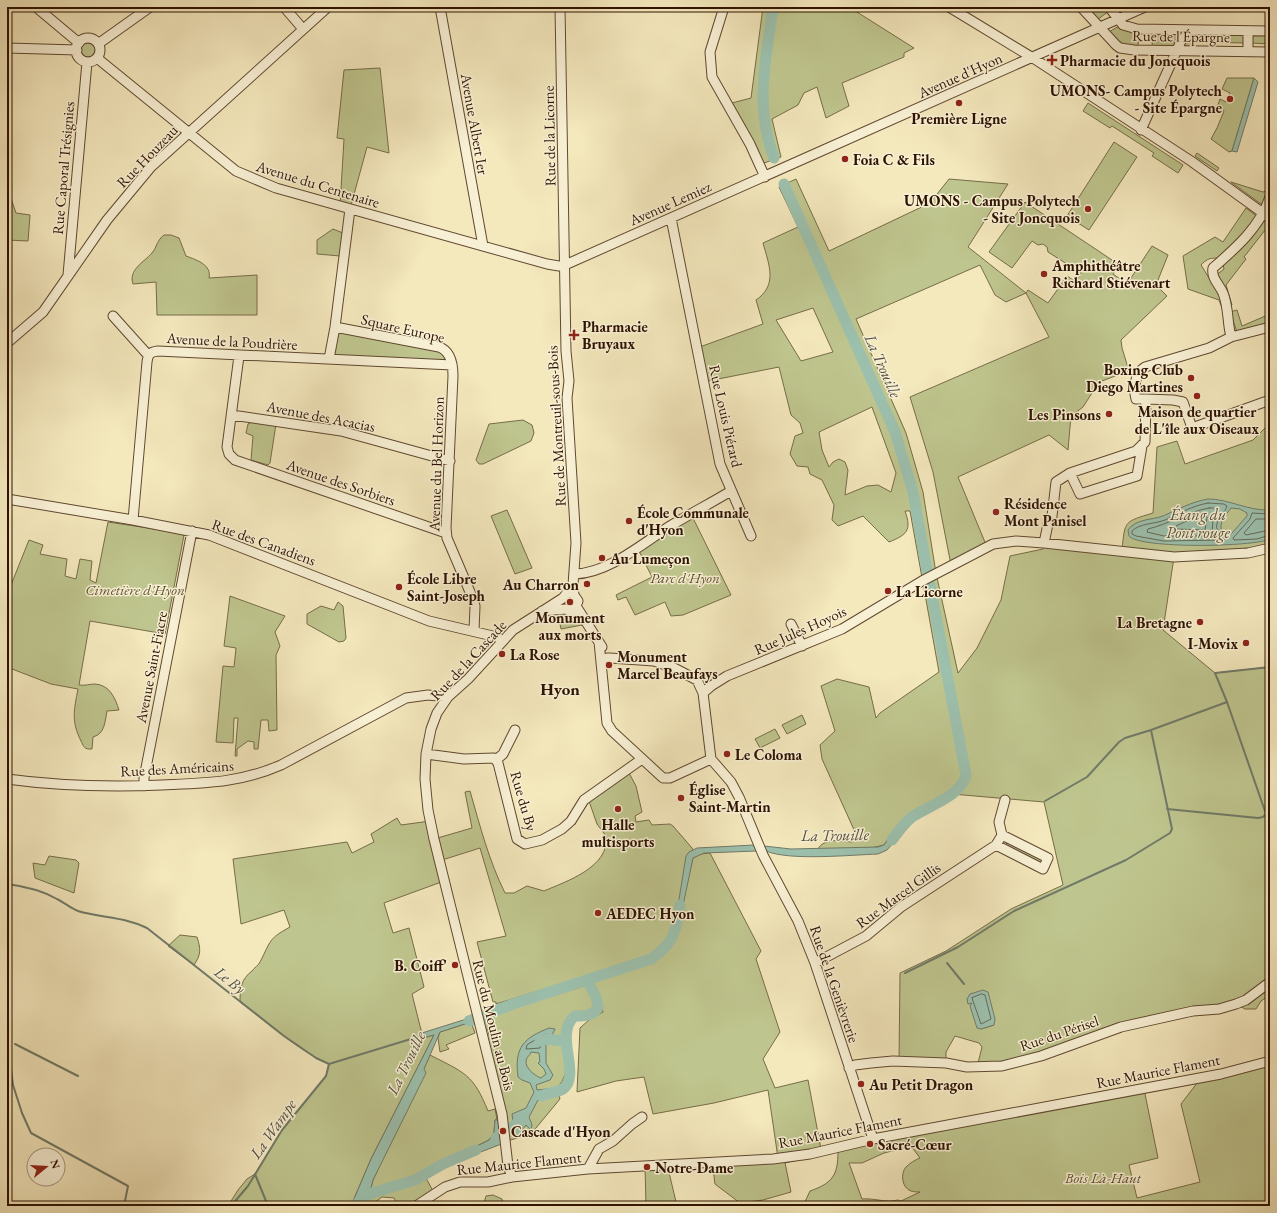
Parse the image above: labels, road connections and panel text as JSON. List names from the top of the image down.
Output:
{
  "streets": {
    "street": [
      "Rue de l'Épargne",
      "Avenue d'Hyon",
      "Avenue Albert Ier",
      "Rue de la Licorne",
      "Rue Houzeau",
      "Rue Caporal Trésignies",
      "Avenue du Centenaire",
      "Avenue Lemiez",
      "Square Europe",
      "Avenue de la Poudrière",
      "Avenue des Acacias",
      "Rue Louis Piérard",
      "Rue de Montreuil-sous-Bois",
      "Avenue du Bel Horizon",
      "Avenue des Sorbiers",
      "Rue des Canadiens",
      "Rue Jules Hoyois",
      "Rue de la Cascade",
      "Avenue Saint-Fiacre",
      "Rue des Américains",
      "Rue du By",
      "Rue Marcel Gillis",
      "Rue de la Genièvrerie",
      "Rue du Moulin au Bois",
      "Rue du Périsel",
      "Rue Maurice Flament"
    ]
  },
  "crossings": [
    ["Rue de l'Épargne", "Avenue d'Hyon"],
    ["Avenue d'Hyon", "Avenue Lemiez"],
    ["Avenue Albert Ier", "Avenue du Centenaire"],
    ["Rue de la Licorne", "Avenue du Centenaire"],
    ["Rue de la Licorne", "Avenue Lemiez"],
    ["Rue de la Licorne", "Rue de Montreuil-sous-Bois"],
    ["Rue Houzeau", "Rue Caporal Trésignies"],
    ["Rue Houzeau", "Avenue du Centenaire"],
    ["Rue Caporal Trésignies", "Avenue du Centenaire"],
    ["Avenue du Centenaire", "Avenue Lemiez"],
    ["Avenue du Centenaire", "Rue de Montreuil-sous-Bois"],
    ["Avenue Lemiez", "Rue Louis Piérard"],
    ["Avenue Lemiez", "Rue de Montreuil-sous-Bois"],
    ["Square Europe", "Avenue de la Poudrière"],
    ["Square Europe", "Avenue du Bel Horizon"],
    ["Avenue de la Poudrière", "Rue des Canadiens"],
    ["Avenue des Acacias", "Avenue du Bel Horizon"],
    ["Avenue des Acacias", "Avenue des Sorbiers"],
    ["Rue Louis Piérard", "Rue de Montreuil-sous-Bois"],
    ["Rue de Montreuil-sous-Bois", "Rue de la Cascade"],
    ["Avenue du Bel Horizon", "Avenue des Sorbiers"],
    ["Avenue du Bel Horizon", "Rue des Canadiens"],
    ["Rue des Canadiens", "Rue de la Cascade"],
    ["Rue des Canadiens", "Avenue Saint-Fiacre"],
    ["Rue Jules Hoyois", "Rue du By"],
    ["Rue Jules Hoyois", "Rue de la Genièvrerie"],
    ["Rue de la Cascade", "Rue des Américains"],
    ["Rue de la Cascade", "Rue du By"],
    ["Rue de la Cascade", "Rue du Moulin au Bois"],
    ["Avenue Saint-Fiacre", "Rue des Américains"],
    ["Rue du By", "Rue de la Genièvrerie"],
    ["Rue Marcel Gillis", "Rue de la Genièvrerie"],
    ["Rue de la Genièvrerie", "Rue du Périsel"],
    ["Rue de la Genièvrerie", "Rue Maurice Flament"],
    ["Rue du Moulin au Bois", "Rue Maurice Flament"]
  ],
  "districts": ["Hyon"],
  "water": [
    "La Trouille",
    "Étang du Pont rouge",
    "Le By",
    "La Wampe"
  ],
  "parks": ["Parc d'Hyon", "Cimetière d'Hyon", "Bois Là-Haut"],
  "places": {
    "health": ["Pharmacie du Joncquois", "Pharmacie Bruyaux"],
    "other": [
      "UMONS- Campus Polytech - Site Épargne",
      "Première Ligne",
      "Foia C & Fils",
      "UMONS - Campus Polytech - Site Joncquois",
      "Amphithéâtre Richard Stiévenart",
      "Boxing Club Diego Martines",
      "Maison de quartier de L'île aux Oiseaux",
      "Les Pinsons",
      "Résidence Mont Panisel",
      "École Communale d'Hyon",
      "Au Lumeçon",
      "Au Charron",
      "École Libre Saint-Joseph",
      "La Licorne",
      "Monument aux morts",
      "La Bretagne",
      "I-Movix",
      "La Rose",
      "Monument Marcel Beaufays",
      "Le Coloma",
      "Église Saint-Martin",
      "Halle multisports",
      "AEDEC Hyon",
      "B. Coiff'",
      "Au Petit Dragon",
      "Cascade d'Hyon",
      "Sacré-Cœur",
      "Notre-Dame"
    ]
  },
  "north": "right"
}
